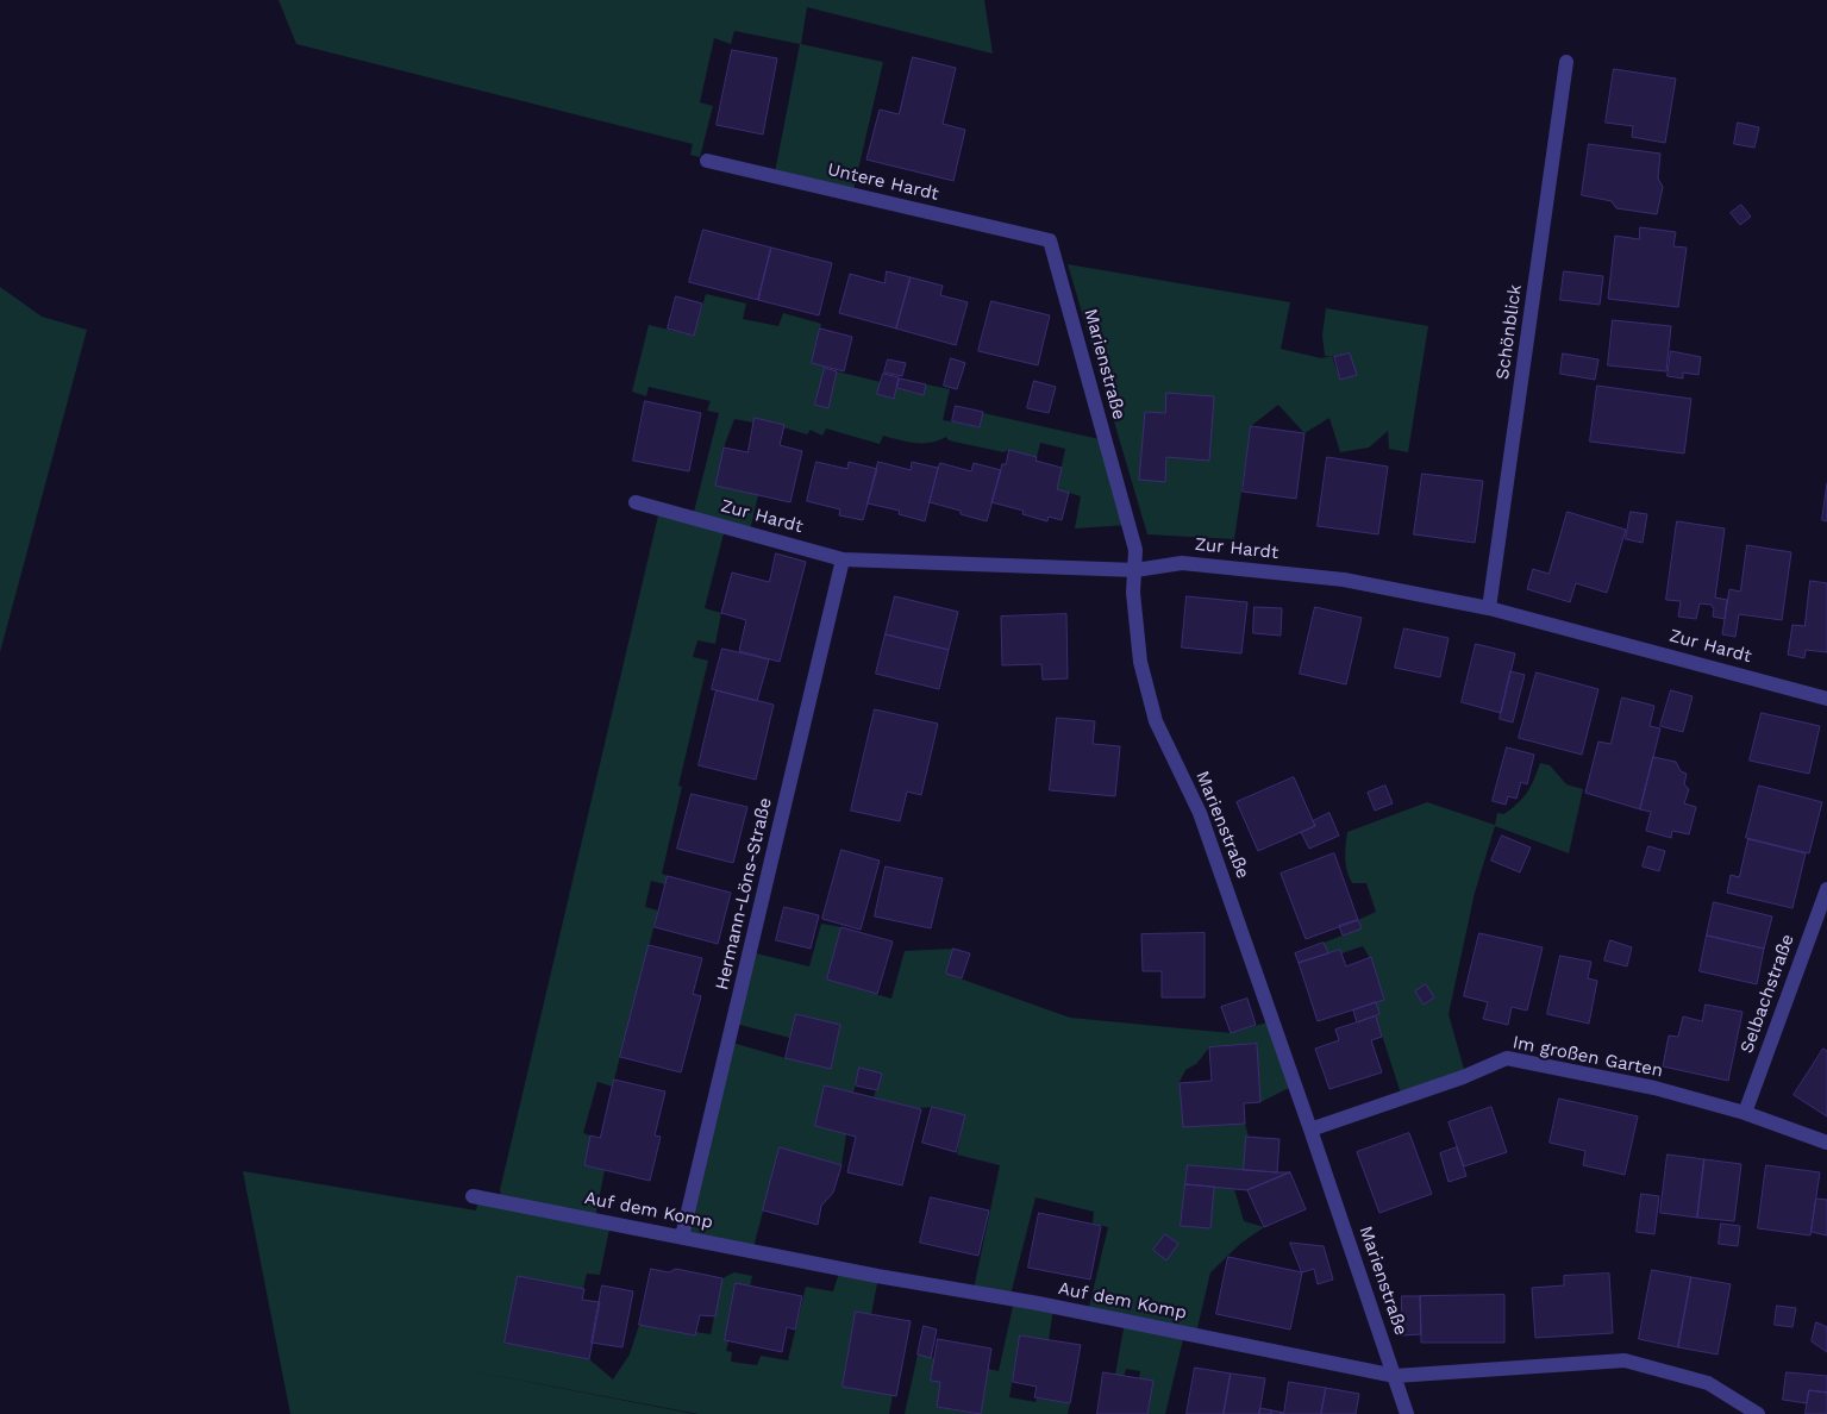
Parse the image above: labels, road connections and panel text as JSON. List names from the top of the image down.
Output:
{
  "streets": {
    "street": [
      "Untere Hardt",
      "Schönblick",
      "Marienstraße",
      "Zur Hardt",
      "Hermann-Löns-Straße",
      "Selbachstraße",
      "Im großen Garten",
      "Auf dem Komp"
    ]
  },
  "crossings": [
    ["Untere Hardt", "Marienstraße"],
    ["Schönblick", "Zur Hardt"],
    ["Marienstraße", "Zur Hardt"],
    ["Marienstraße", "Im großen Garten"],
    ["Marienstraße", "Auf dem Komp"],
    ["Zur Hardt", "Hermann-Löns-Straße"],
    ["Hermann-Löns-Straße", "Auf dem Komp"],
    ["Selbachstraße", "Im großen Garten"]
  ]
}
